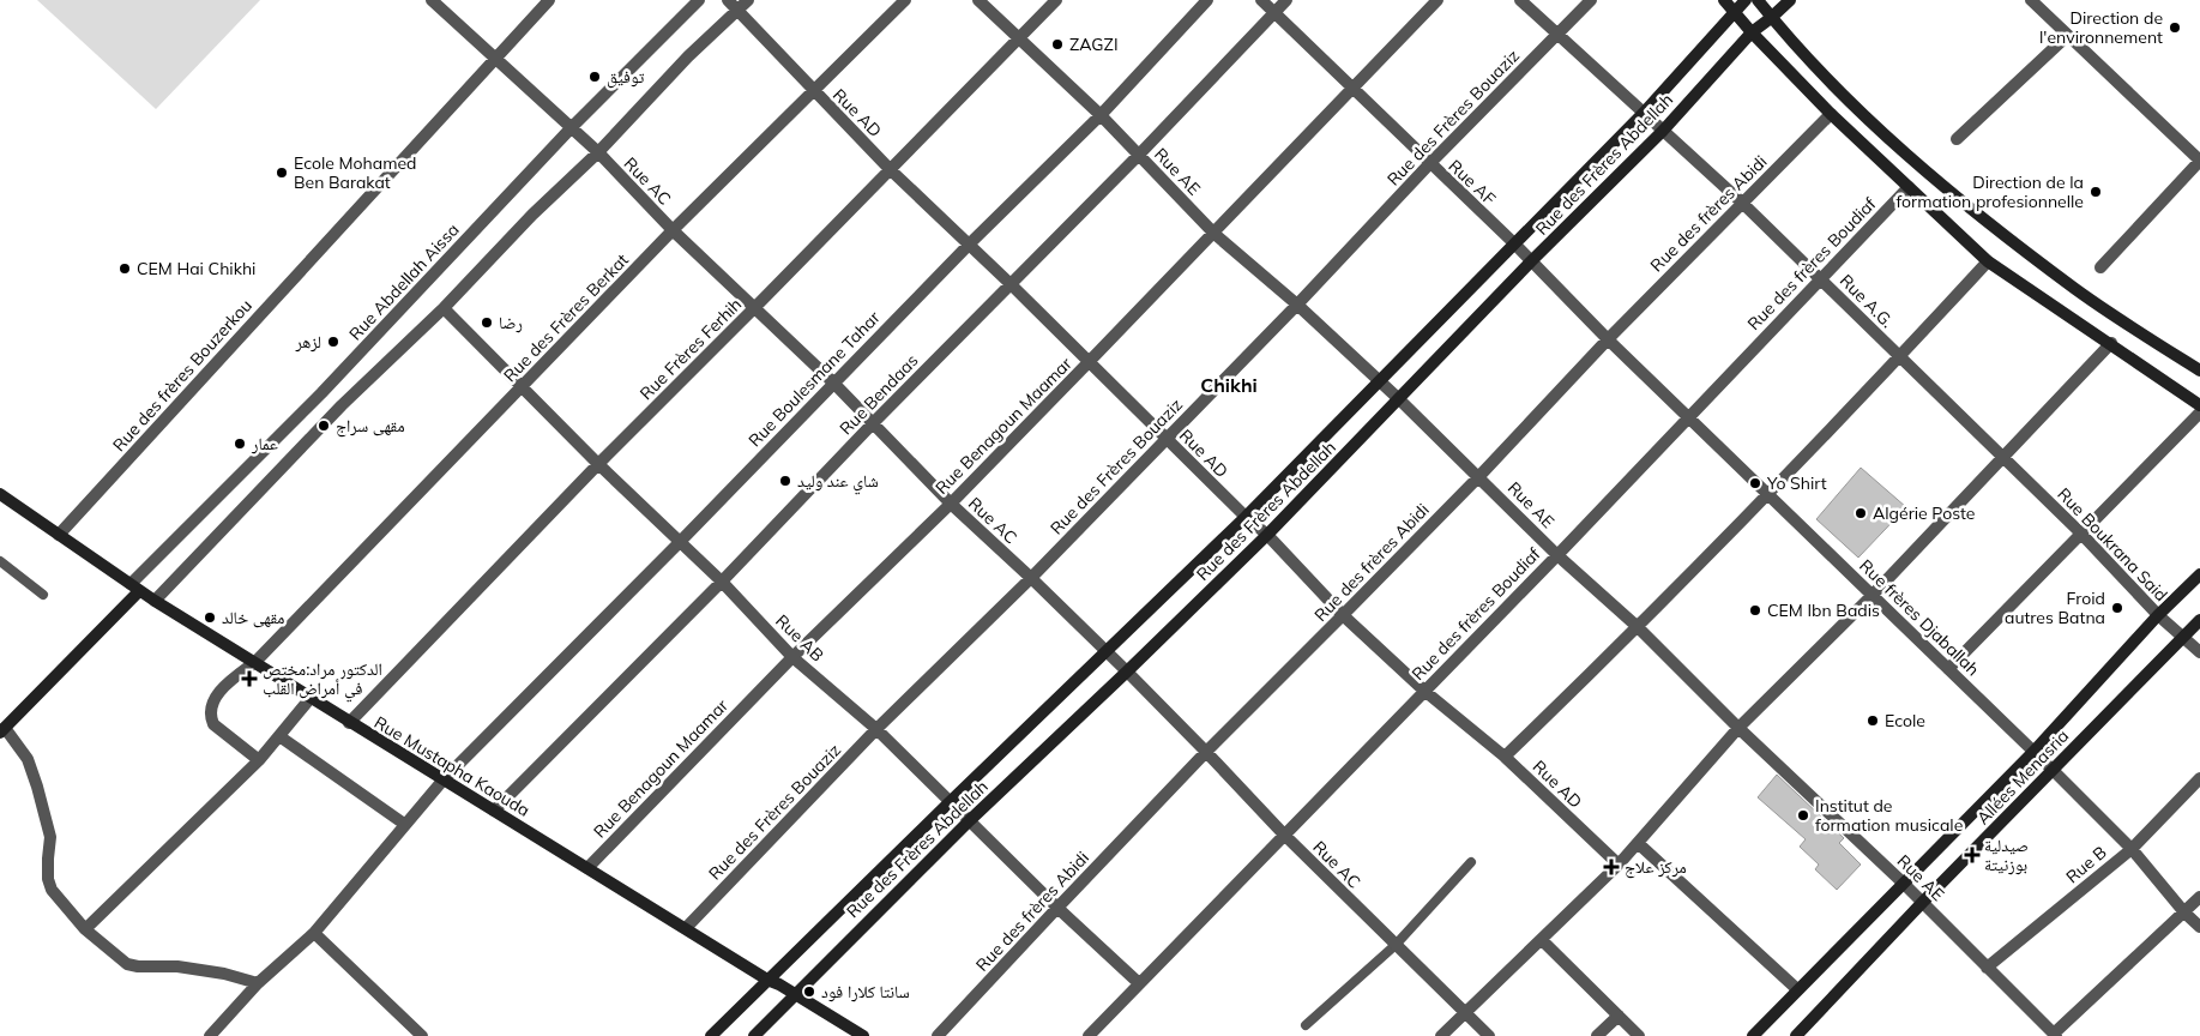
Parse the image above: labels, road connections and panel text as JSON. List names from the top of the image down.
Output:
{
  "streets": {
    "main road": ["Rue des Frères Abdellah", "Rue Mustapha Kaouda", "Allées Menasria"],
    "street": [
      "Rue AD",
      "Rue des Frères Bouaziz",
      "Rue AE",
      "Rue AC",
      "Rue AF",
      "Rue des frères Abidi",
      "Rue des frères Boudiaf",
      "Rue Abdellah Aissa",
      "Rue A.G.",
      "Rue des Frères Berkat",
      "Rue Frères Ferhih",
      "Rue des frères Bouzerkou",
      "Rue Boulesmane Tahar",
      "Rue Bendaas",
      "Rue Benagoun Maamar",
      "Rue Boukrana Said",
      "Rue frères Djaballah",
      "Rue AB",
      "Rue B"
    ]
  },
  "crossings": [
    ["Rue AD", "Rue des Frères Bouaziz"],
    ["Rue AD", "Rue des Frères Abdellah"],
    ["Rue AD", "Rue des frères Abidi"],
    ["Rue AD", "Rue des frères Boudiaf"],
    ["Rue AD", "Rue des Frères Berkat"],
    ["Rue AD", "Rue Frères Ferhih"],
    ["Rue AD", "Rue Boulesmane Tahar"],
    ["Rue AD", "Rue Bendaas"],
    ["Rue AD", "Rue Benagoun Maamar"],
    ["Rue des Frères Bouaziz", "Rue AE"],
    ["Rue des Frères Bouaziz", "Rue AC"],
    ["Rue des Frères Bouaziz", "Rue AF"],
    ["Rue des Frères Bouaziz", "Rue A.G."],
    ["Rue des Frères Bouaziz", "Rue AB"],
    ["Rue des Frères Bouaziz", "Rue Mustapha Kaouda"],
    ["Rue des Frères Abdellah", "Rue AE"],
    ["Rue des Frères Abdellah", "Rue AC"],
    ["Rue des Frères Abdellah", "Rue AF"],
    ["Rue des Frères Abdellah", "Rue A.G."],
    ["Rue des Frères Abdellah", "Rue AB"],
    ["Rue des Frères Abdellah", "Rue Mustapha Kaouda"],
    ["Rue AE", "Rue des frères Abidi"],
    ["Rue AE", "Rue des frères Boudiaf"],
    ["Rue AE", "Rue Frères Ferhih"],
    ["Rue AE", "Rue Boulesmane Tahar"],
    ["Rue AE", "Rue Bendaas"],
    ["Rue AE", "Rue Benagoun Maamar"],
    ["Rue AE", "Allées Menasria"],
    ["Rue AE", "Rue B"],
    ["Rue AC", "Rue des frères Abidi"],
    ["Rue AC", "Rue des frères Boudiaf"],
    ["Rue AC", "Rue Abdellah Aissa"],
    ["Rue AC", "Rue des Frères Berkat"],
    ["Rue AC", "Rue Frères Ferhih"],
    ["Rue AC", "Rue des frères Bouzerkou"],
    ["Rue AC", "Rue Boulesmane Tahar"],
    ["Rue AC", "Rue Bendaas"],
    ["Rue AC", "Rue Benagoun Maamar"],
    ["Rue AF", "Rue des frères Abidi"],
    ["Rue AF", "Rue Bendaas"],
    ["Rue AF", "Rue Benagoun Maamar"],
    ["Rue AF", "Rue frères Djaballah"],
    ["Rue des frères Abidi", "Rue A.G."],
    ["Rue des frères Abidi", "Rue frères Djaballah"],
    ["Rue des frères Abidi", "Rue AB"],
    ["Rue des frères Boudiaf", "Rue A.G."],
    ["Rue des frères Boudiaf", "Rue frères Djaballah"],
    ["Rue des frères Boudiaf", "Rue AB"],
    ["Rue Abdellah Aissa", "Rue Mustapha Kaouda"],
    ["Rue A.G.", "Rue Boukrana Said"],
    ["Rue des Frères Berkat", "Rue AB"],
    ["Rue des Frères Berkat", "Rue Mustapha Kaouda"],
    ["Rue Frères Ferhih", "Rue AB"],
    ["Rue Frères Ferhih", "Rue Mustapha Kaouda"],
    ["Rue des frères Bouzerkou", "Rue Mustapha Kaouda"],
    ["Rue Boulesmane Tahar", "Rue AB"],
    ["Rue Boulesmane Tahar", "Rue Mustapha Kaouda"],
    ["Rue Bendaas", "Rue AB"],
    ["Rue Bendaas", "Rue Mustapha Kaouda"],
    ["Rue Benagoun Maamar", "Rue AB"],
    ["Rue Benagoun Maamar", "Rue Mustapha Kaouda"],
    ["Rue Boukrana Said", "Allées Menasria"],
    ["Rue frères Djaballah", "Allées Menasria"],
    ["Rue frères Djaballah", "Rue B"]
  ],
  "districts": ["Chikhi"],
  "places": {
    "other": [
      "Direction de l'environnement",
      "ZAGZI",
      "توفيق",
      "Ecole Mohamed Ben Barakat",
      "Direction de la formation profesionnelle",
      "CEM Hai Chikhi",
      "رضا",
      "لزهر",
      "مقهى سراج",
      "عمار",
      "شاي عند وليد",
      "Yo Shirt",
      "Algérie Poste",
      "Froid autres Batna",
      "CEM Ibn Badis",
      "مقهى خالد",
      "Ecole",
      "Institut de formation musicale",
      "سانتا كلارا فود"
    ],
    "health": ["الدكتور مراد:مختص في أمراض القلب", "صيدلية بوزنيتة", "مركز علاج"]
  }
}
